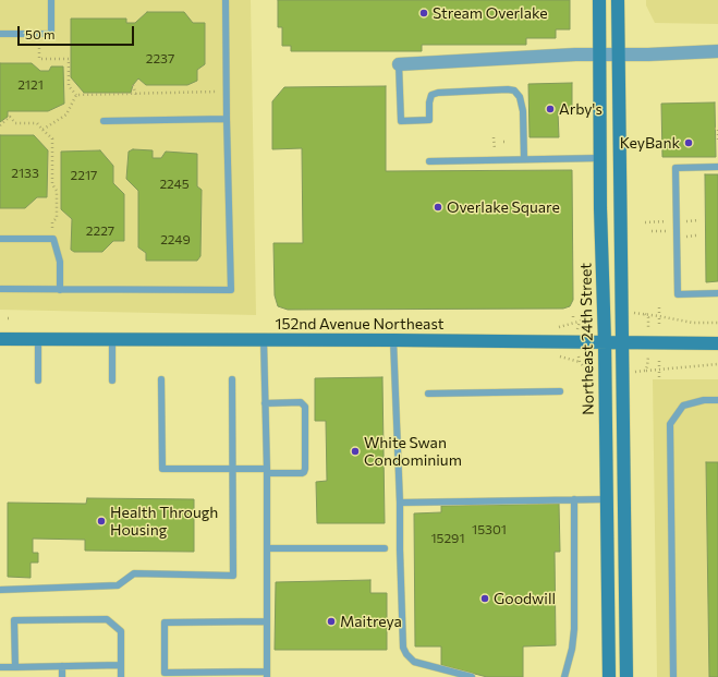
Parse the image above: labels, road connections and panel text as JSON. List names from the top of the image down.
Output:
{
  "streets": {
    "main road": ["152nd Avenue Northeast", "Northeast 24th Street"]
  },
  "crossings": [
    ["152nd Avenue Northeast", "Northeast 24th Street"]
  ],
  "places": [
    "Stream Overlake",
    "Arby's",
    "KeyBank",
    "Overlake Square",
    "White Swan Condominium",
    "Health Through Housing",
    "Goodwill",
    "Maitreya"
  ],
  "house_numbers": [
    "2237",
    "2121",
    "2133",
    "2217",
    "2245",
    "2227",
    "2249",
    "15301",
    "15291"
  ],
  "scale_bar": "50 m"
}
